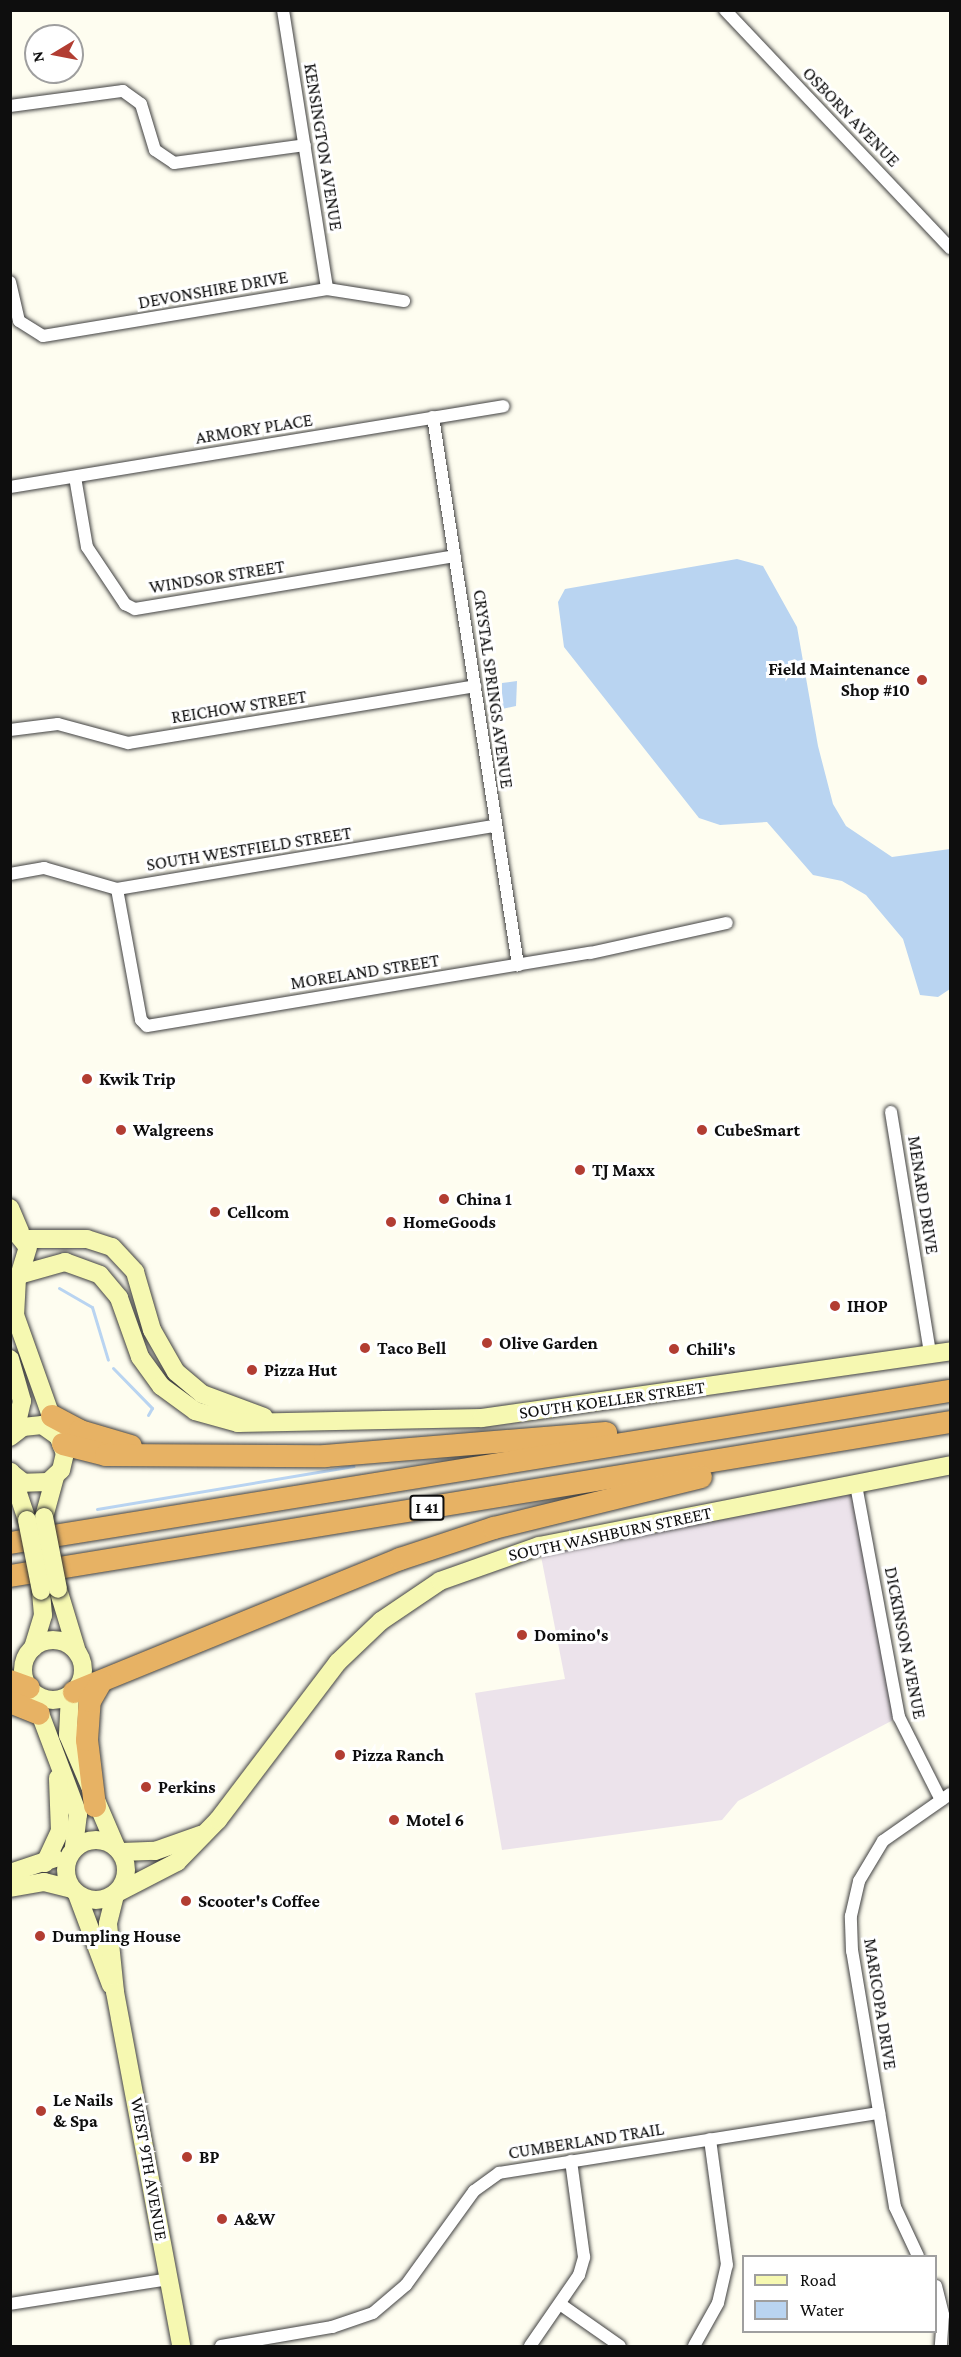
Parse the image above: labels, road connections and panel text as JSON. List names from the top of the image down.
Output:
{
  "streets": {
    "highway": ["I 41"],
    "street": [
      "OSBORN AVENUE",
      "KENSINGTON AVENUE",
      "DEVONSHIRE DRIVE",
      "ARMORY PLACE",
      "WINDSOR STREET",
      "CRYSTAL SPRINGS AVENUE",
      "REICHOW STREET",
      "SOUTH WESTFIELD STREET",
      "MORELAND STREET",
      "MENARD DRIVE",
      "SOUTH KOELLER STREET",
      "SOUTH WASHBURN STREET",
      "DICKINSON AVENUE",
      "MARICOPA DRIVE",
      "CUMBERLAND TRAIL",
      "WEST 9TH AVENUE"
    ]
  },
  "crossings": [
    ["KENSINGTON AVENUE", "DEVONSHIRE DRIVE"],
    ["ARMORY PLACE", "WINDSOR STREET"],
    ["ARMORY PLACE", "CRYSTAL SPRINGS AVENUE"],
    ["WINDSOR STREET", "CRYSTAL SPRINGS AVENUE"],
    ["CRYSTAL SPRINGS AVENUE", "REICHOW STREET"],
    ["CRYSTAL SPRINGS AVENUE", "SOUTH WESTFIELD STREET"],
    ["CRYSTAL SPRINGS AVENUE", "MORELAND STREET"],
    ["SOUTH WESTFIELD STREET", "MORELAND STREET"],
    ["MENARD DRIVE", "SOUTH KOELLER STREET"],
    ["SOUTH WASHBURN STREET", "DICKINSON AVENUE"],
    ["SOUTH WASHBURN STREET", "WEST 9TH AVENUE"],
    ["DICKINSON AVENUE", "MARICOPA DRIVE"],
    ["MARICOPA DRIVE", "CUMBERLAND TRAIL"]
  ],
  "places": [
    "Field Maintenance Shop #10",
    "Kwik Trip",
    "Walgreens",
    "CubeSmart",
    "TJ Maxx",
    "China 1",
    "Cellcom",
    "HomeGoods",
    "IHOP",
    "Olive Garden",
    "Taco Bell",
    "Chili's",
    "Pizza Hut",
    "Domino's",
    "Pizza Ranch",
    "Perkins",
    "Motel 6",
    "Scooter's Coffee",
    "Dumpling House",
    "Le Nails & Spa",
    "BP",
    "A&W"
  ],
  "legend": ["Road", "Water"],
  "north": "left"
}
